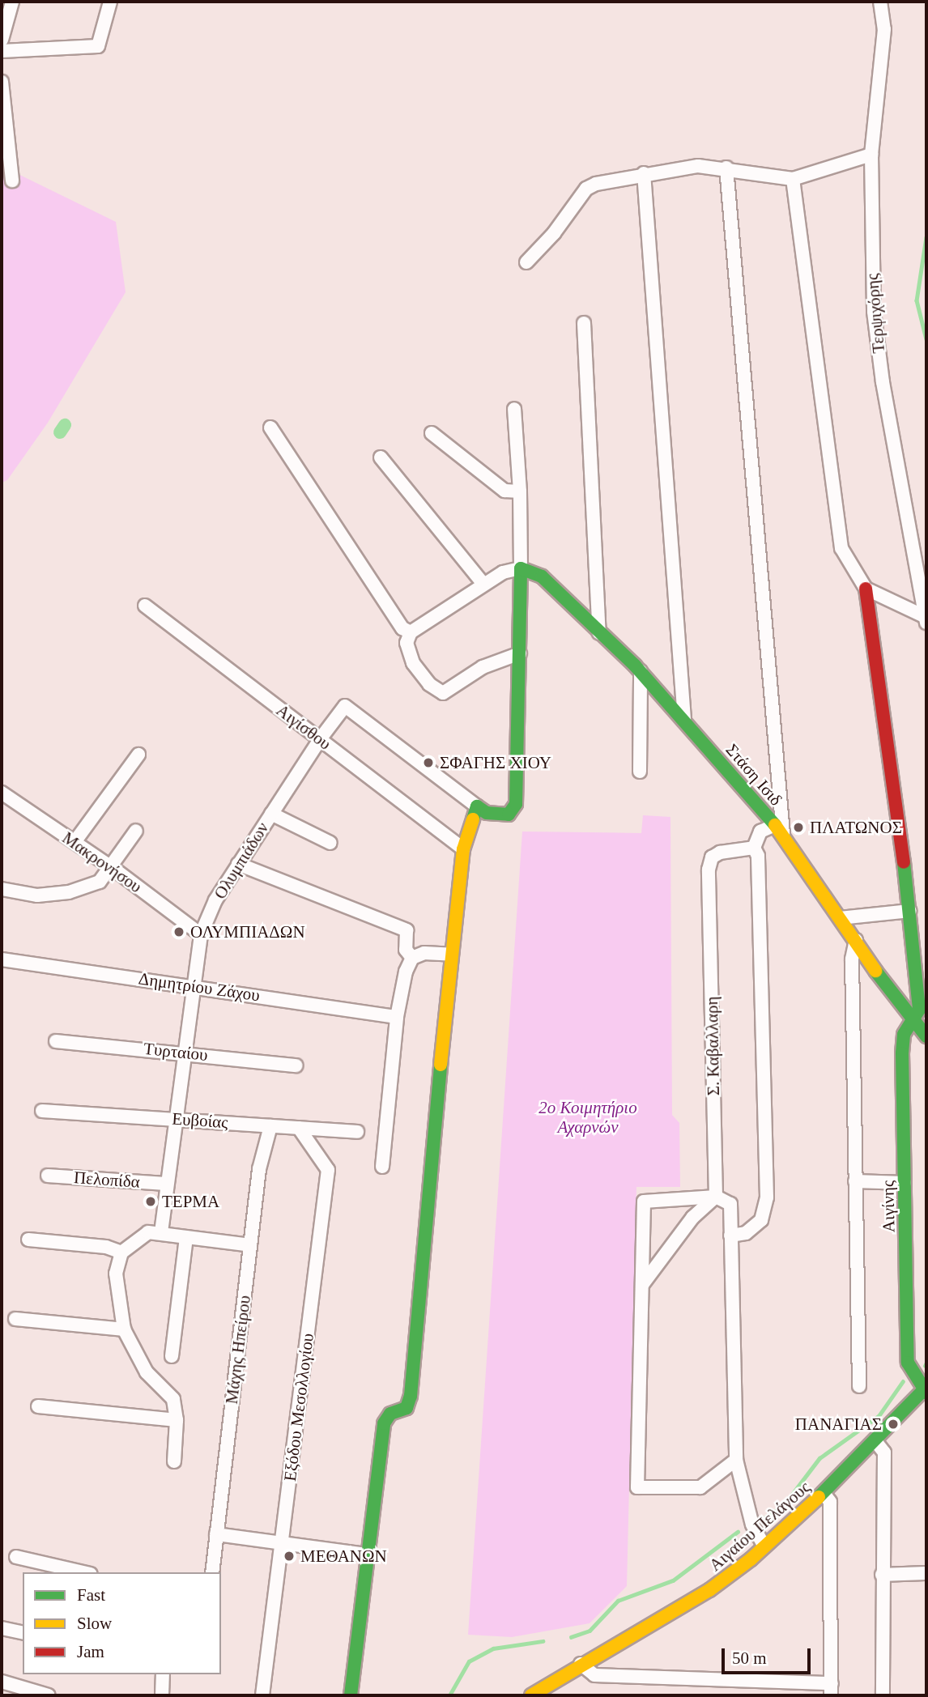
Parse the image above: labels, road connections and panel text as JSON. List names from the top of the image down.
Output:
{
  "streets": {
    "street": [
      "Τερψιχόρης",
      "Αιγίσθου",
      "Στάση Ισιδ",
      "Ολυμπιάδων",
      "Μακρονήσου",
      "Δημητρίου Ζάχου",
      "Σ. Καβαλλαρη",
      "Τυρταίου",
      "Ευβοίας",
      "Πελοπίδα",
      "Αιγίνης",
      "Μάχης Ηπείρου",
      "Εξόδου Μεσολλογίου",
      "Αιγαίου Πελάγους"
    ]
  },
  "crossings": [
    ["Αιγίσθου", "Ολυμπιάδων"],
    ["Στάση Ισιδ", "Αιγίνης"],
    ["Ολυμπιάδων", "Μακρονήσου"],
    ["Ολυμπιάδων", "Δημητρίου Ζάχου"],
    ["Ολυμπιάδων", "Τυρταίου"],
    ["Ολυμπιάδων", "Ευβοίας"],
    ["Ολυμπιάδων", "Πελοπίδα"],
    ["Ευβοίας", "Μάχης Ηπείρου"],
    ["Ευβοίας", "Εξόδου Μεσολλογίου"],
    ["Αιγίνης", "Αιγαίου Πελάγους"]
  ],
  "parks": ["2ο Κοιμητήριο Αχαρνών"],
  "places": [
    "ΣΦΑΓΗΣ ΧΙΟΥ",
    "ΠΛΑΤΩΝΟΣ",
    "ΟΛΥΜΠΙΑΔΩΝ",
    "ΤΕΡΜΑ",
    "ΠΑΝΑΓΙΑΣ",
    "ΜΕΘΑΝΩΝ"
  ],
  "legend": ["Fast", "Slow", "Jam"],
  "scale_bar": "50 m"
}
